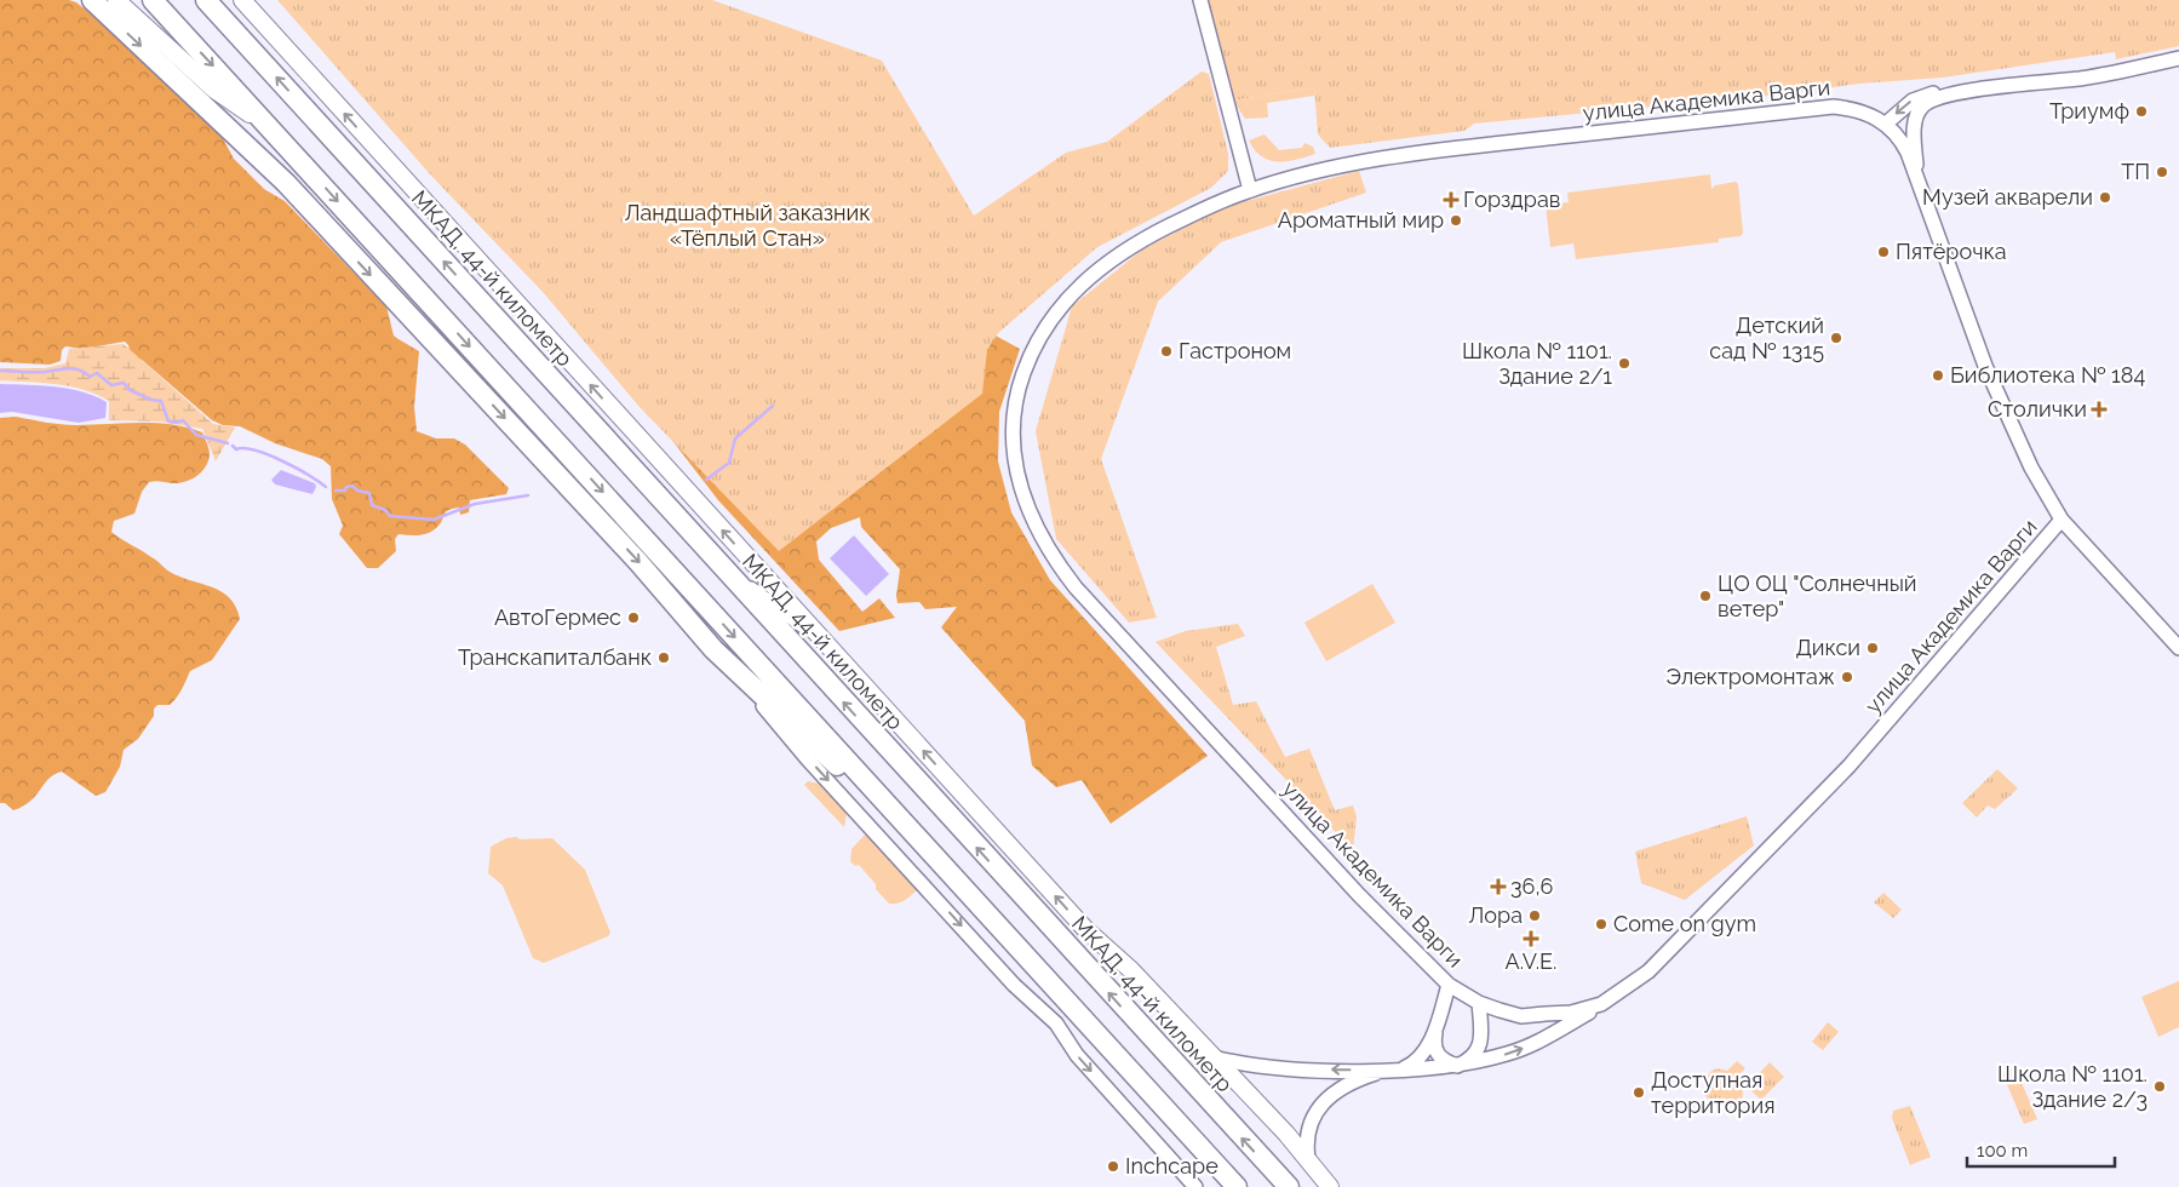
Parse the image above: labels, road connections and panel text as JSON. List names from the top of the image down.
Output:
{
  "streets": {
    "highway": ["МКАД, 44-й километр"],
    "street": ["улица Академика Варги"]
  },
  "parks": ["Ландшафтный заказник «Тёплый Стан»"],
  "places": {
    "other": [
      "Триумф",
      "ТП",
      "Музей акварели",
      "Ароматный мир",
      "Пятёрочка",
      "Детский сад № 1315",
      "Гастроном",
      "Школа № 1101. Здание 2/1",
      "Библиотека № 184",
      "ЦО ОЦ \"Солнечный ветер\"",
      "АвтоГермес",
      "Дикси",
      "Транскапиталбанк",
      "Электромонтаж",
      "Лора",
      "Come on gym",
      "Школа № 1101. Здание 2/3",
      "Доступная территория",
      "Inchcape"
    ],
    "health": [
      "Горздрав",
      "Столички",
      "36,6",
      "A.V.E."
    ]
  },
  "scale_bar": "100 m"
}
